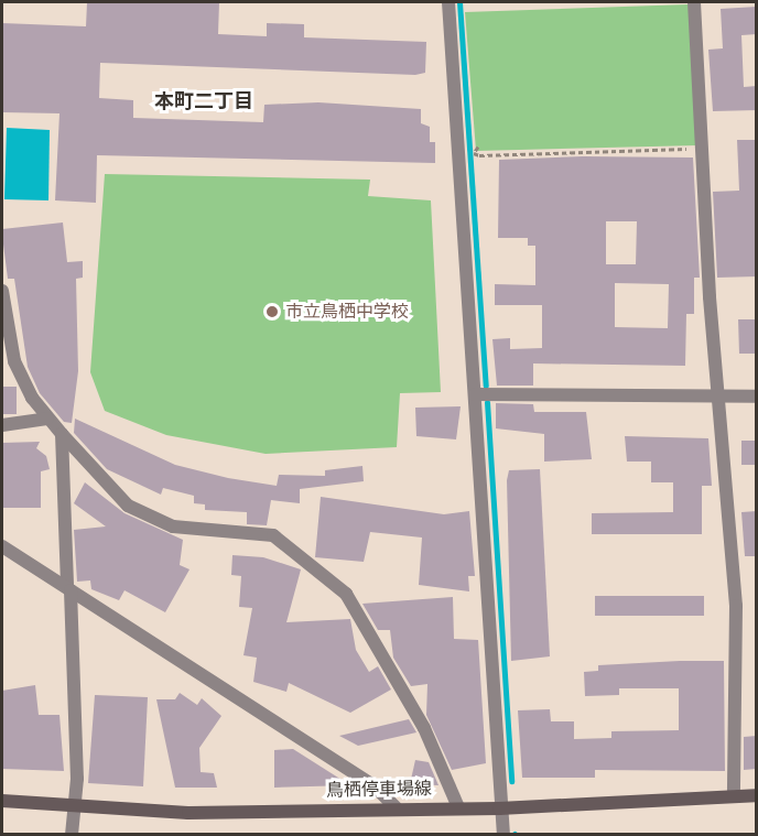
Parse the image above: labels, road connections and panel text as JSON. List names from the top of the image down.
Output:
{
  "streets": {
    "main road": ["鳥栖停車場線"]
  },
  "districts": ["本町二丁目"],
  "places": ["市立鳥栖中学校"]
}
